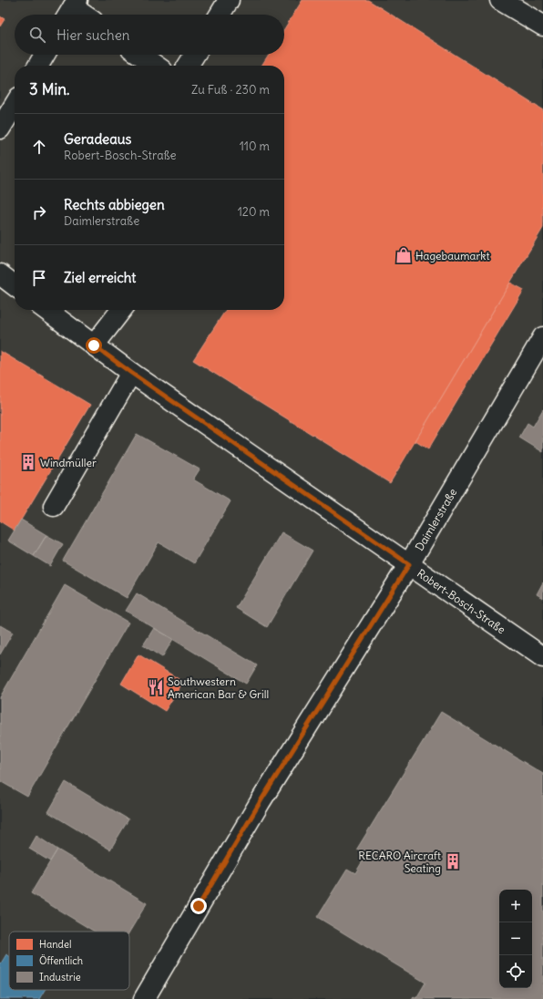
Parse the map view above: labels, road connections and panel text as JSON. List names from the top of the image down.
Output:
{
  "streets": {
    "street": ["Daimlerstraße", "Robert-Bosch-Straße"]
  },
  "crossings": [
    ["Daimlerstraße", "Robert-Bosch-Straße"]
  ],
  "places": {
    "shop": ["Hagebaumarkt"],
    "building": ["Windmüller", "RECARO Aircraft Seating"],
    "restaurant": ["Southwestern American Bar & Grill"]
  },
  "legend": ["Handel", "Öffentlich", "Industrie"],
  "page": {
    "search": "Hier suchen",
    "heading": ["3 Min.", "Zu Fuß · 230 m"],
    "list": [
      ["Geradeaus", "Robert-Bosch-Straße", "110 m"],
      ["Rechts abbiegen", "Daimlerstraße", "120 m"],
      "Ziel erreicht"
    ],
    "map_buttons": ["+", "−"]
  }
}
